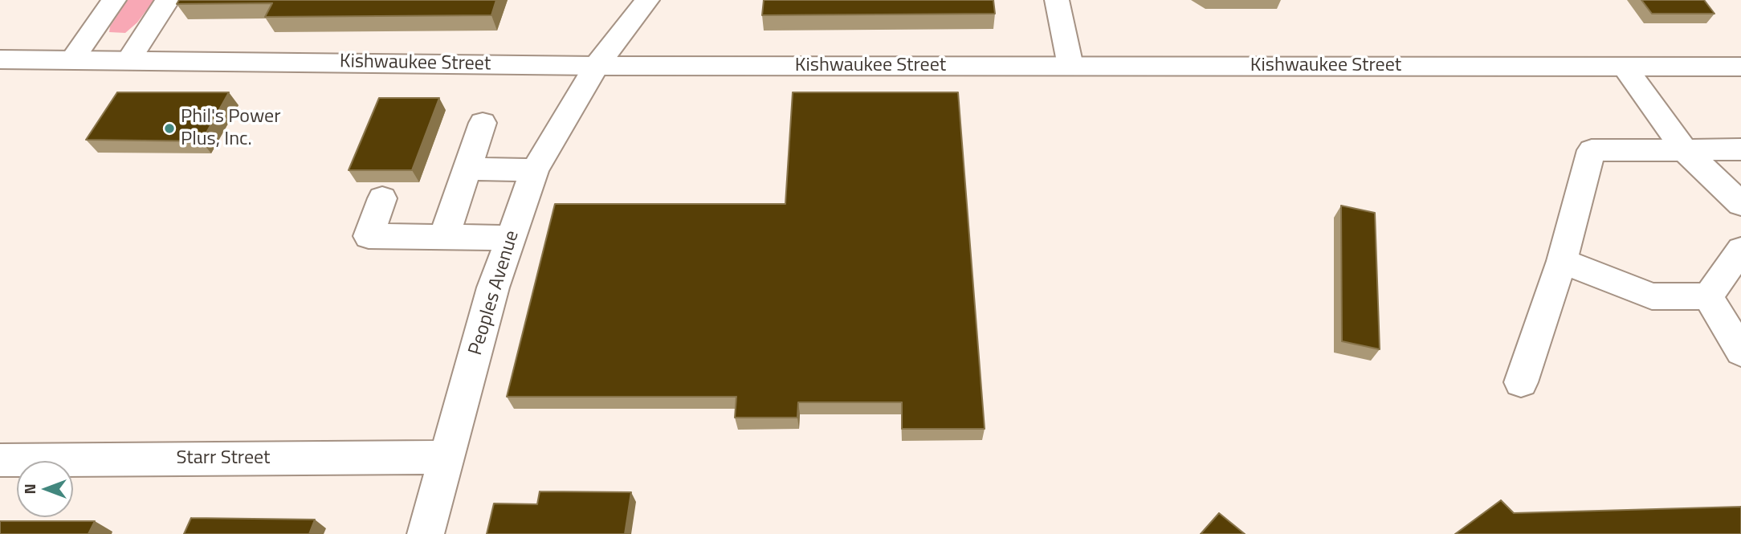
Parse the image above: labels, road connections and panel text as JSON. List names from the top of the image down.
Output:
{
  "streets": {
    "main road": ["Kishwaukee Street", "Peoples Avenue", "Starr Street"]
  },
  "crossings": [
    ["Kishwaukee Street", "Peoples Avenue"],
    ["Peoples Avenue", "Starr Street"]
  ],
  "places": ["Phil's Power Plus, Inc."],
  "north": "left"
}
